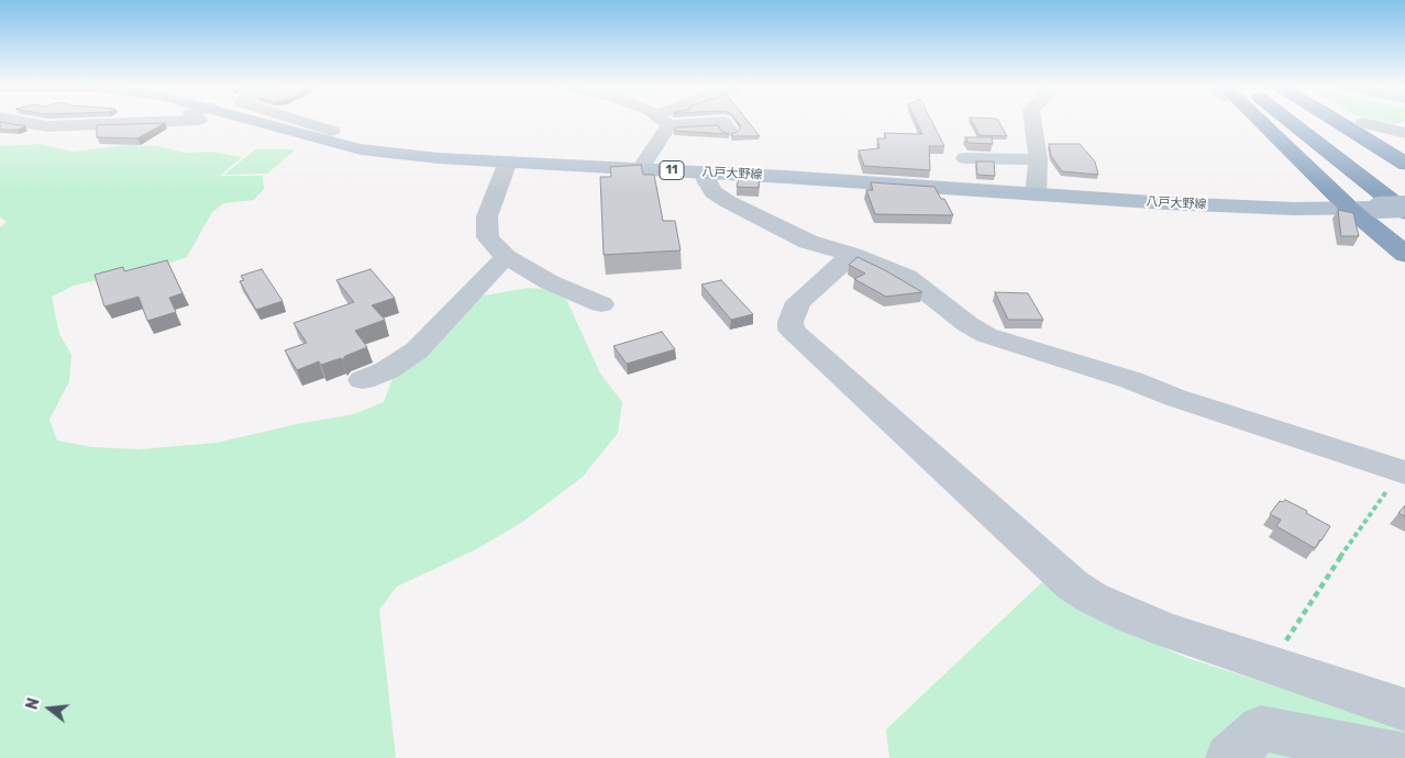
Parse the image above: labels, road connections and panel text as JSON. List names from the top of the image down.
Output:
{
  "streets": {
    "main road": ["11", "八戸大野線"]
  },
  "north": "left"
}
